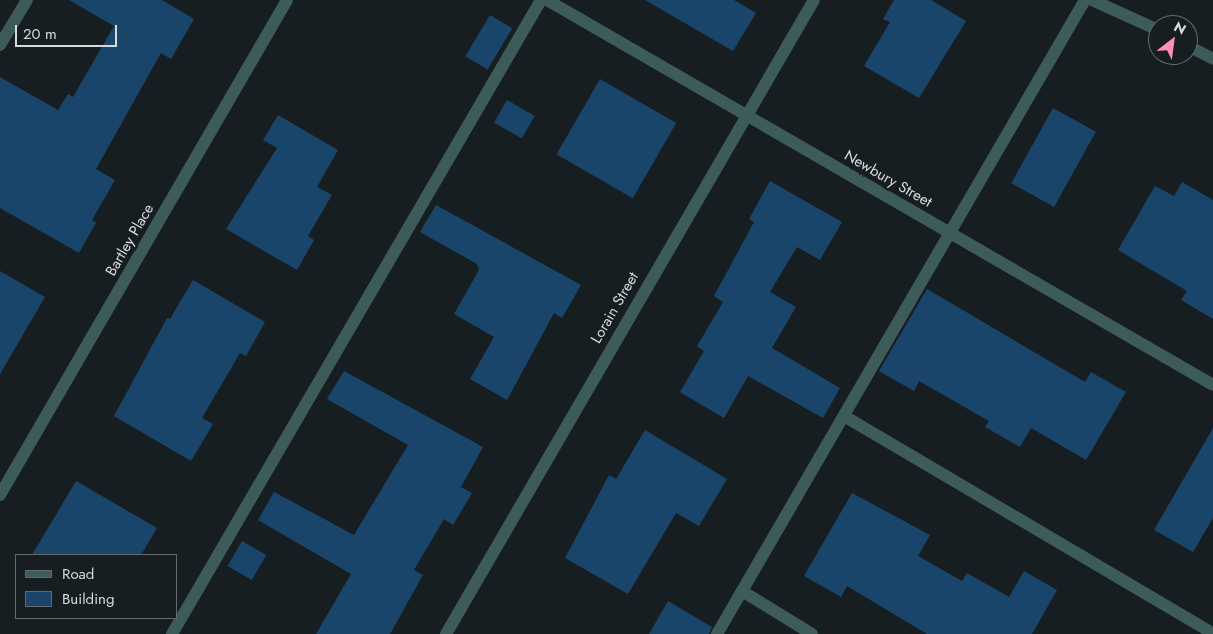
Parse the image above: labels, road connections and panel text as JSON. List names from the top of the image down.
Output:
{
  "streets": {
    "street": ["Newbury Street", "Bartley Place", "Lorain Street"]
  },
  "crossings": [
    ["Newbury Street", "Lorain Street"]
  ],
  "legend": ["Road", "Building"],
  "scale_bar": "20 m",
  "north": "top right"
}
